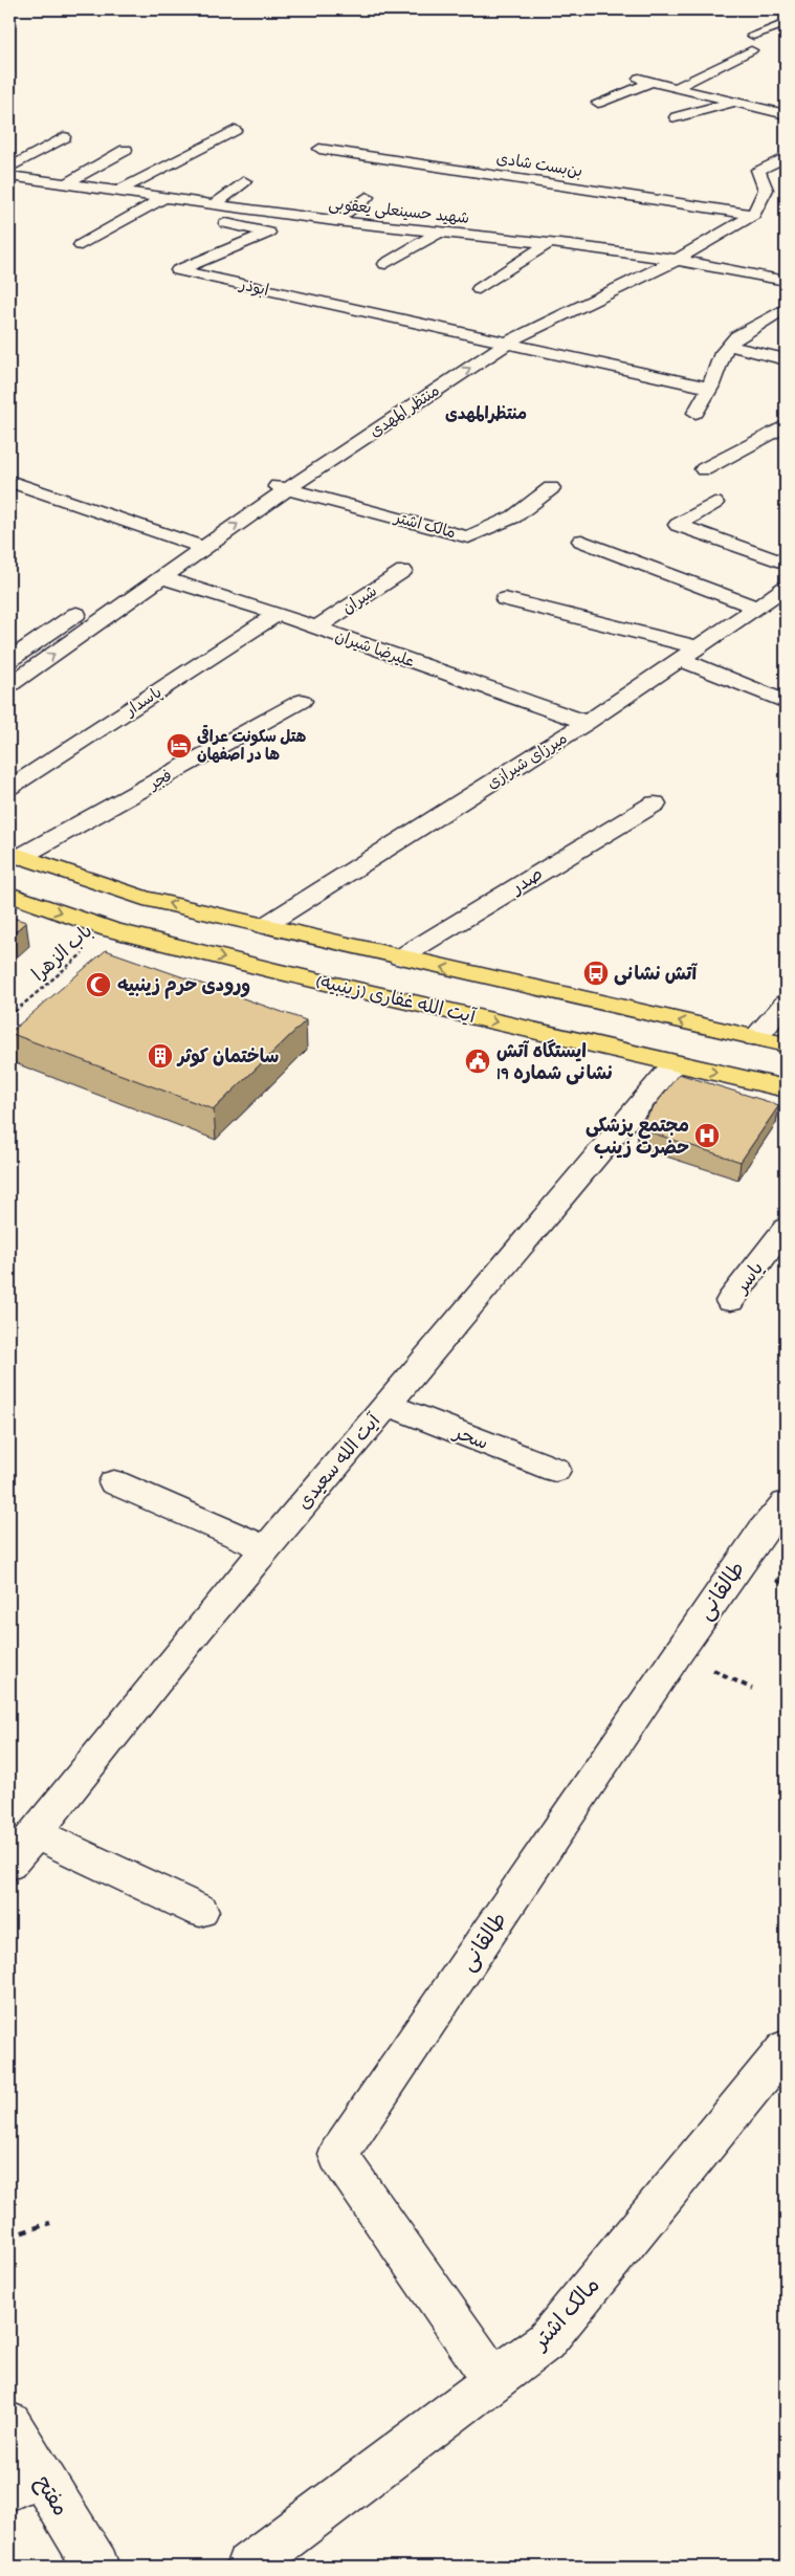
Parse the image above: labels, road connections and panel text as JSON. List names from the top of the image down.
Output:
{
  "streets": {
    "main road": ["آیت الله غفاری (زینبیه)"],
    "street": [
      "بن‌بست شادی",
      "شهید حسینعلی یعقوبی",
      "ابوذر",
      "منتظر المهدی",
      "مالک اشتر",
      "شیران",
      "علیرضا شیران",
      "پاسدار",
      "میرزای شیرازی",
      "فجر",
      "صدر",
      "یاسر",
      "سحر",
      "آیت الله سعیدی",
      "طالقانی",
      "مفتح"
    ],
    "path": ["باب الزهرا"]
  },
  "crossings": [
    ["بن‌بست شادی", "منتظر المهدی"],
    ["شهید حسینعلی یعقوبی", "منتظر المهدی"],
    ["منتظر المهدی", "مالک اشتر"],
    ["منتظر المهدی", "علیرضا شیران"],
    ["مالک اشتر", "طالقانی"],
    ["شیران", "علیرضا شیران"],
    ["علیرضا شیران", "پاسدار"],
    ["علیرضا شیران", "میرزای شیرازی"],
    ["باب الزهرا", "آیت الله غفاری (زینبیه)"],
    ["آیت الله غفاری (زینبیه)", "آیت الله سعیدی"],
    ["سحر", "آیت الله سعیدی"]
  ],
  "districts": ["منتظرالمهدی"],
  "places": {
    "hotel": ["هتل سکونت عراقی ها در اصفهان"],
    "bus stop": ["آتش نشانی"],
    "mosque": ["ورودی حرم زینبیه"],
    "building": ["ساختمان کوثر"],
    "public building": ["ایستگاه آتش نشانی شماره 19"],
    "hospital": ["مجتمع پزشکی حضرت زینب"]
  }
}
